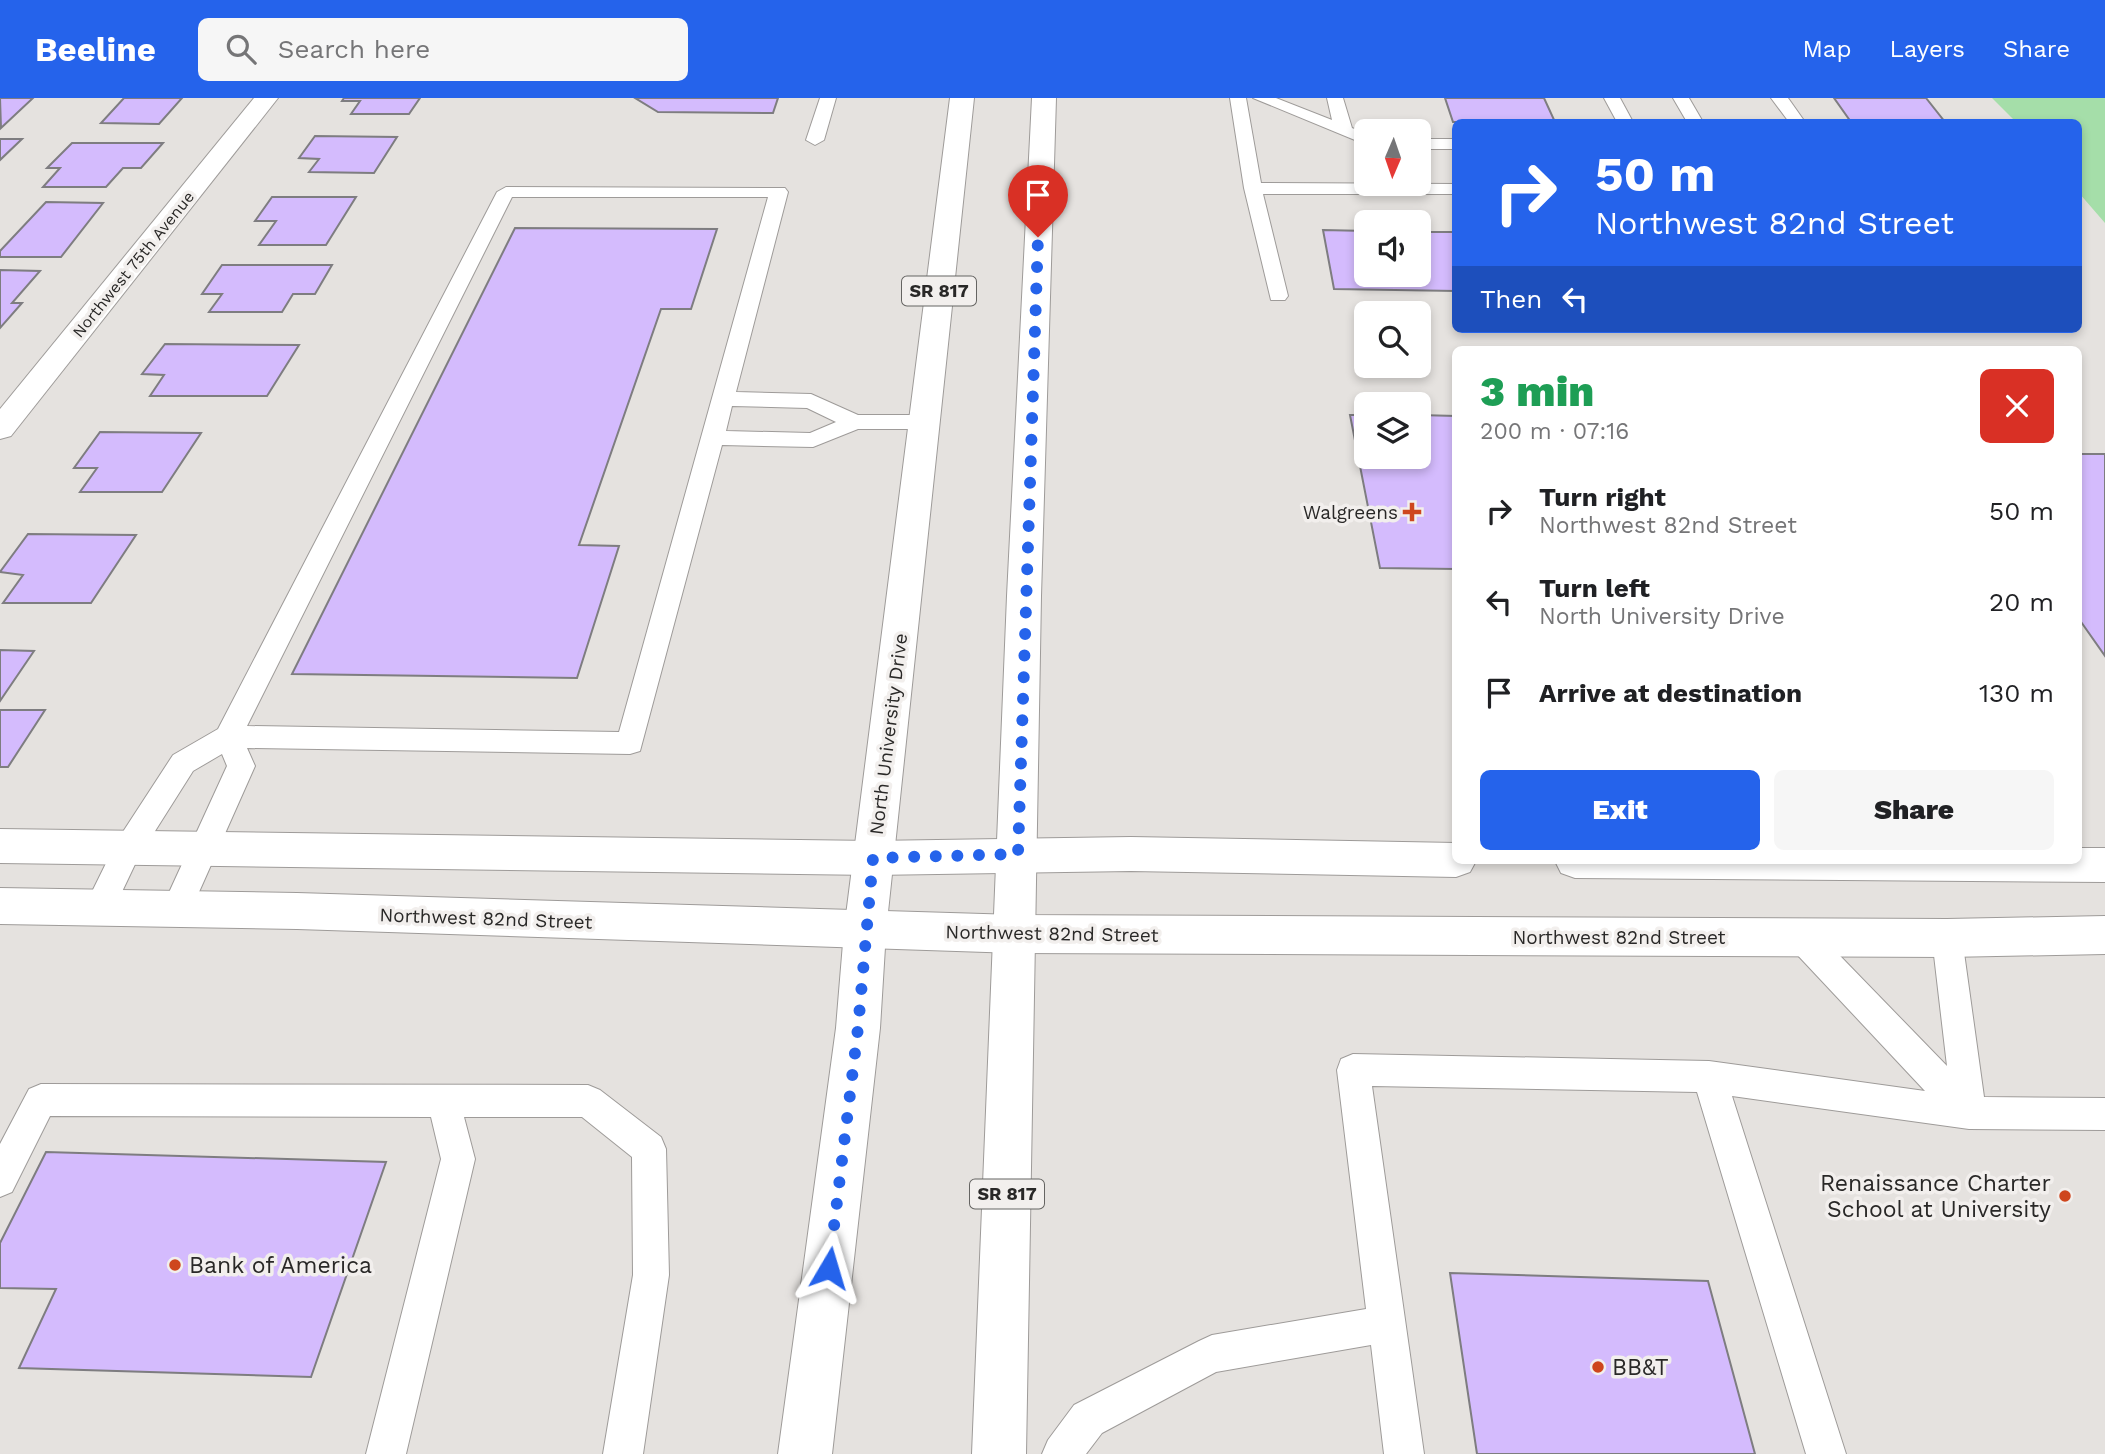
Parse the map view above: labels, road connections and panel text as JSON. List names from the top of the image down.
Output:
{
  "streets": {
    "street": [
      "Northwest 75th Avenue",
      "SR 817",
      "North University Drive",
      "Northwest 82nd Street"
    ]
  },
  "crossings": [
    ["SR 817", "Northwest 82nd Street"],
    ["North University Drive", "Northwest 82nd Street"]
  ],
  "places": {
    "health": ["Walgreens"],
    "other": ["Renaissance Charter School at University", "Bank of America", "BB&T"]
  },
  "north": "bottom",
  "page": {
    "header": "Beeline",
    "search": "Search here",
    "nav": ["Map", "Layers", "Share"],
    "turn": ["50 m", "Northwest 82nd Street"],
    "then": "Then",
    "heading": ["3 min", "200 m · 07:16"],
    "list": [
      {
        "name": "Turn right",
        "note": "Northwest 82nd Street",
        "value": "50 m"
      },
      {
        "name": "Turn left",
        "note": "North University Drive",
        "value": "20 m"
      },
      {
        "name": "Arrive at destination",
        "value": "130 m"
      }
    ],
    "buttons": ["Exit", "Share"]
  }
}
